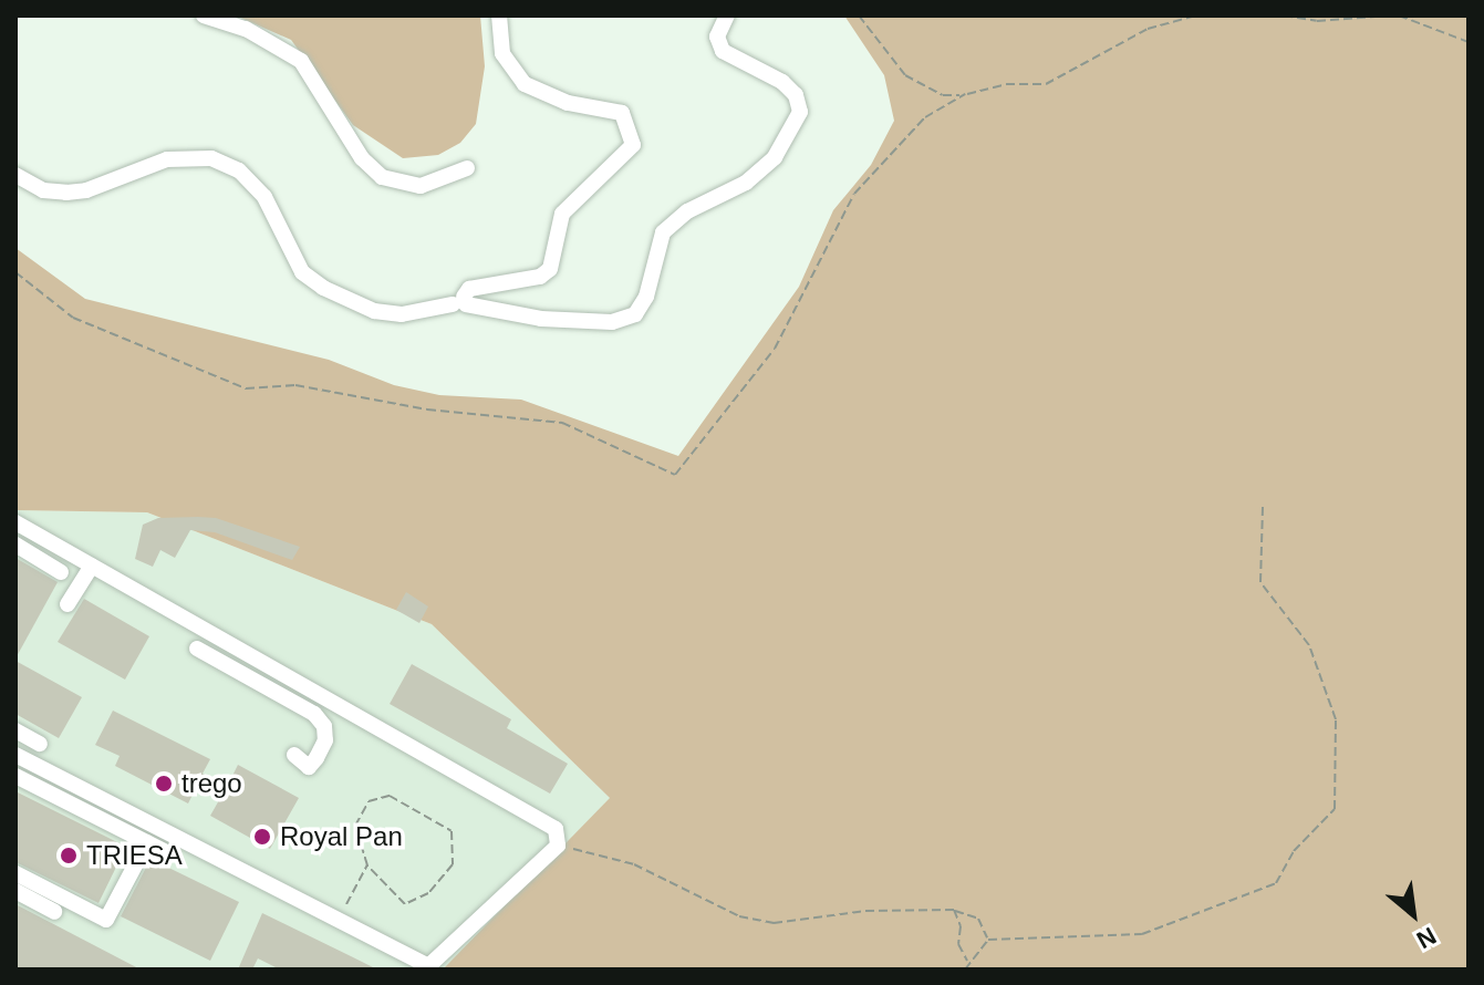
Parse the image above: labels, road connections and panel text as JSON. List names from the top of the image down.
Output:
{
  "places": ["trego", "Royal Pan", "TRIESA"],
  "north": "bottom right"
}
